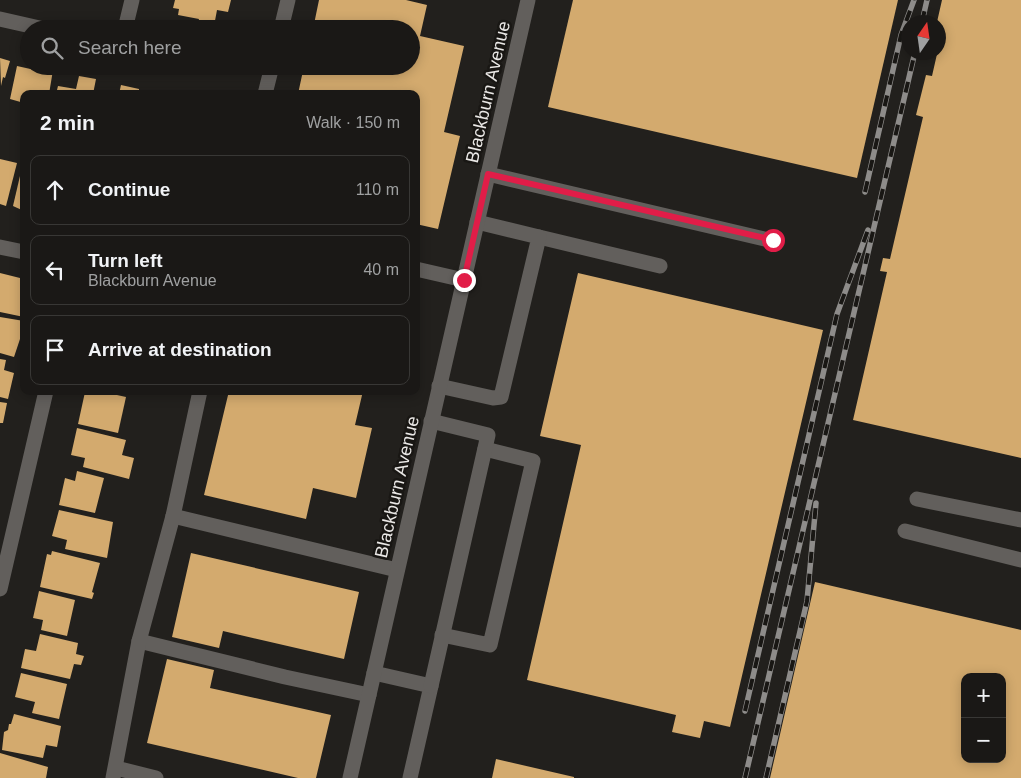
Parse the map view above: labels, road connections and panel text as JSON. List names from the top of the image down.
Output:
{
  "streets": {
    "street": ["Blackburn Avenue"]
  },
  "north": "top",
  "page": {
    "search": "Search here",
    "heading": ["2 min", "Walk · 150 m"],
    "list": [
      ["Continue", "110 m"],
      ["Turn left", "Blackburn Avenue", "40 m"],
      "Arrive at destination"
    ],
    "map_buttons": ["+", "−"]
  }
}
